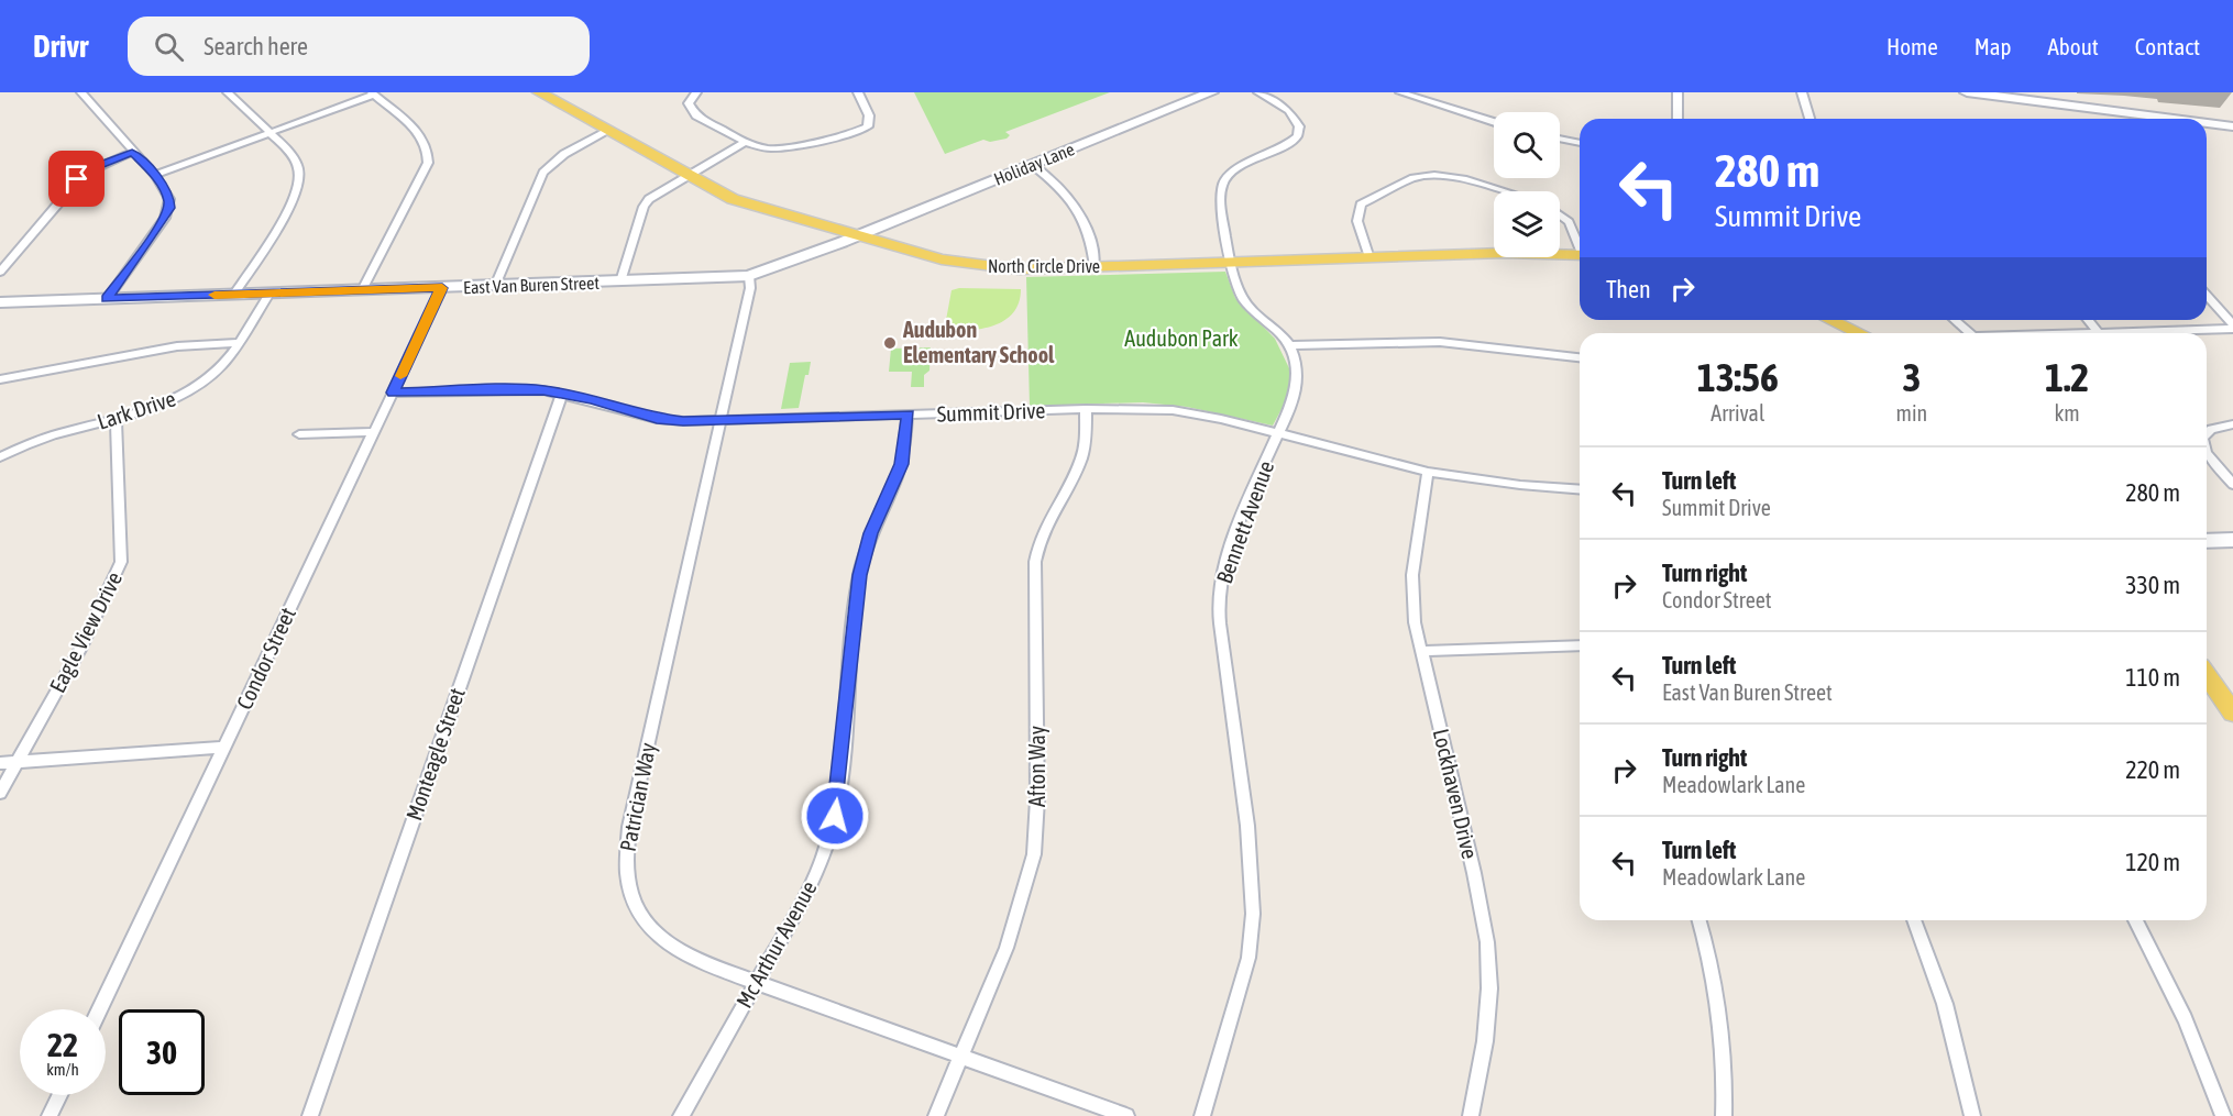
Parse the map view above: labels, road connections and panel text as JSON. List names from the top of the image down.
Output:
{
  "streets": {
    "main road": ["North Circle Drive"],
    "street": [
      "Holiday Lane",
      "East Van Buren Street",
      "Lark Drive",
      "Summit Drive",
      "Bennett Avenue",
      "Eagle View Drive",
      "Condor Street",
      "Monteagle Street",
      "Afton Way",
      "Lockhaven Drive",
      "Patrician Way",
      "Mc Arthur Avenue"
    ]
  },
  "crossings": [
    ["Holiday Lane", "North Circle Drive"],
    ["Holiday Lane", "East Van Buren Street"],
    ["North Circle Drive", "East Van Buren Street"],
    ["East Van Buren Street", "Lark Drive"],
    ["East Van Buren Street", "Condor Street"],
    ["East Van Buren Street", "Patrician Way"],
    ["Lark Drive", "Eagle View Drive"],
    ["Summit Drive", "Bennett Avenue"],
    ["Summit Drive", "Condor Street"],
    ["Summit Drive", "Monteagle Street"],
    ["Summit Drive", "Afton Way"],
    ["Summit Drive", "Lockhaven Drive"],
    ["Summit Drive", "Patrician Way"],
    ["Summit Drive", "Mc Arthur Avenue"],
    ["Afton Way", "Patrician Way"],
    ["Patrician Way", "Mc Arthur Avenue"]
  ],
  "parks": ["Audubon Park"],
  "places": ["Audubon Elementary School"],
  "page": {
    "header": "Drivr",
    "search": "Search here",
    "nav": [
      "Home",
      "Map",
      "About",
      "Contact"
    ],
    "turn": ["280 m", "Summit Drive"],
    "then": "Then",
    "eta": [
      "13:56",
      "Arrival",
      "3",
      "min",
      "1.2",
      "km"
    ],
    "list": [
      {
        "name": "Turn left",
        "note": "Summit Drive",
        "value": "280 m"
      },
      {
        "name": "Turn right",
        "note": "Condor Street",
        "value": "330 m"
      },
      {
        "name": "Turn left",
        "note": "East Van Buren Street",
        "value": "110 m"
      },
      {
        "name": "Turn right",
        "note": "Meadowlark Lane",
        "value": "220 m"
      },
      {
        "name": "Turn left",
        "note": "Meadowlark Lane",
        "value": "120 m"
      }
    ],
    "speed": "22 km/h",
    "limit": "30"
  }
}
